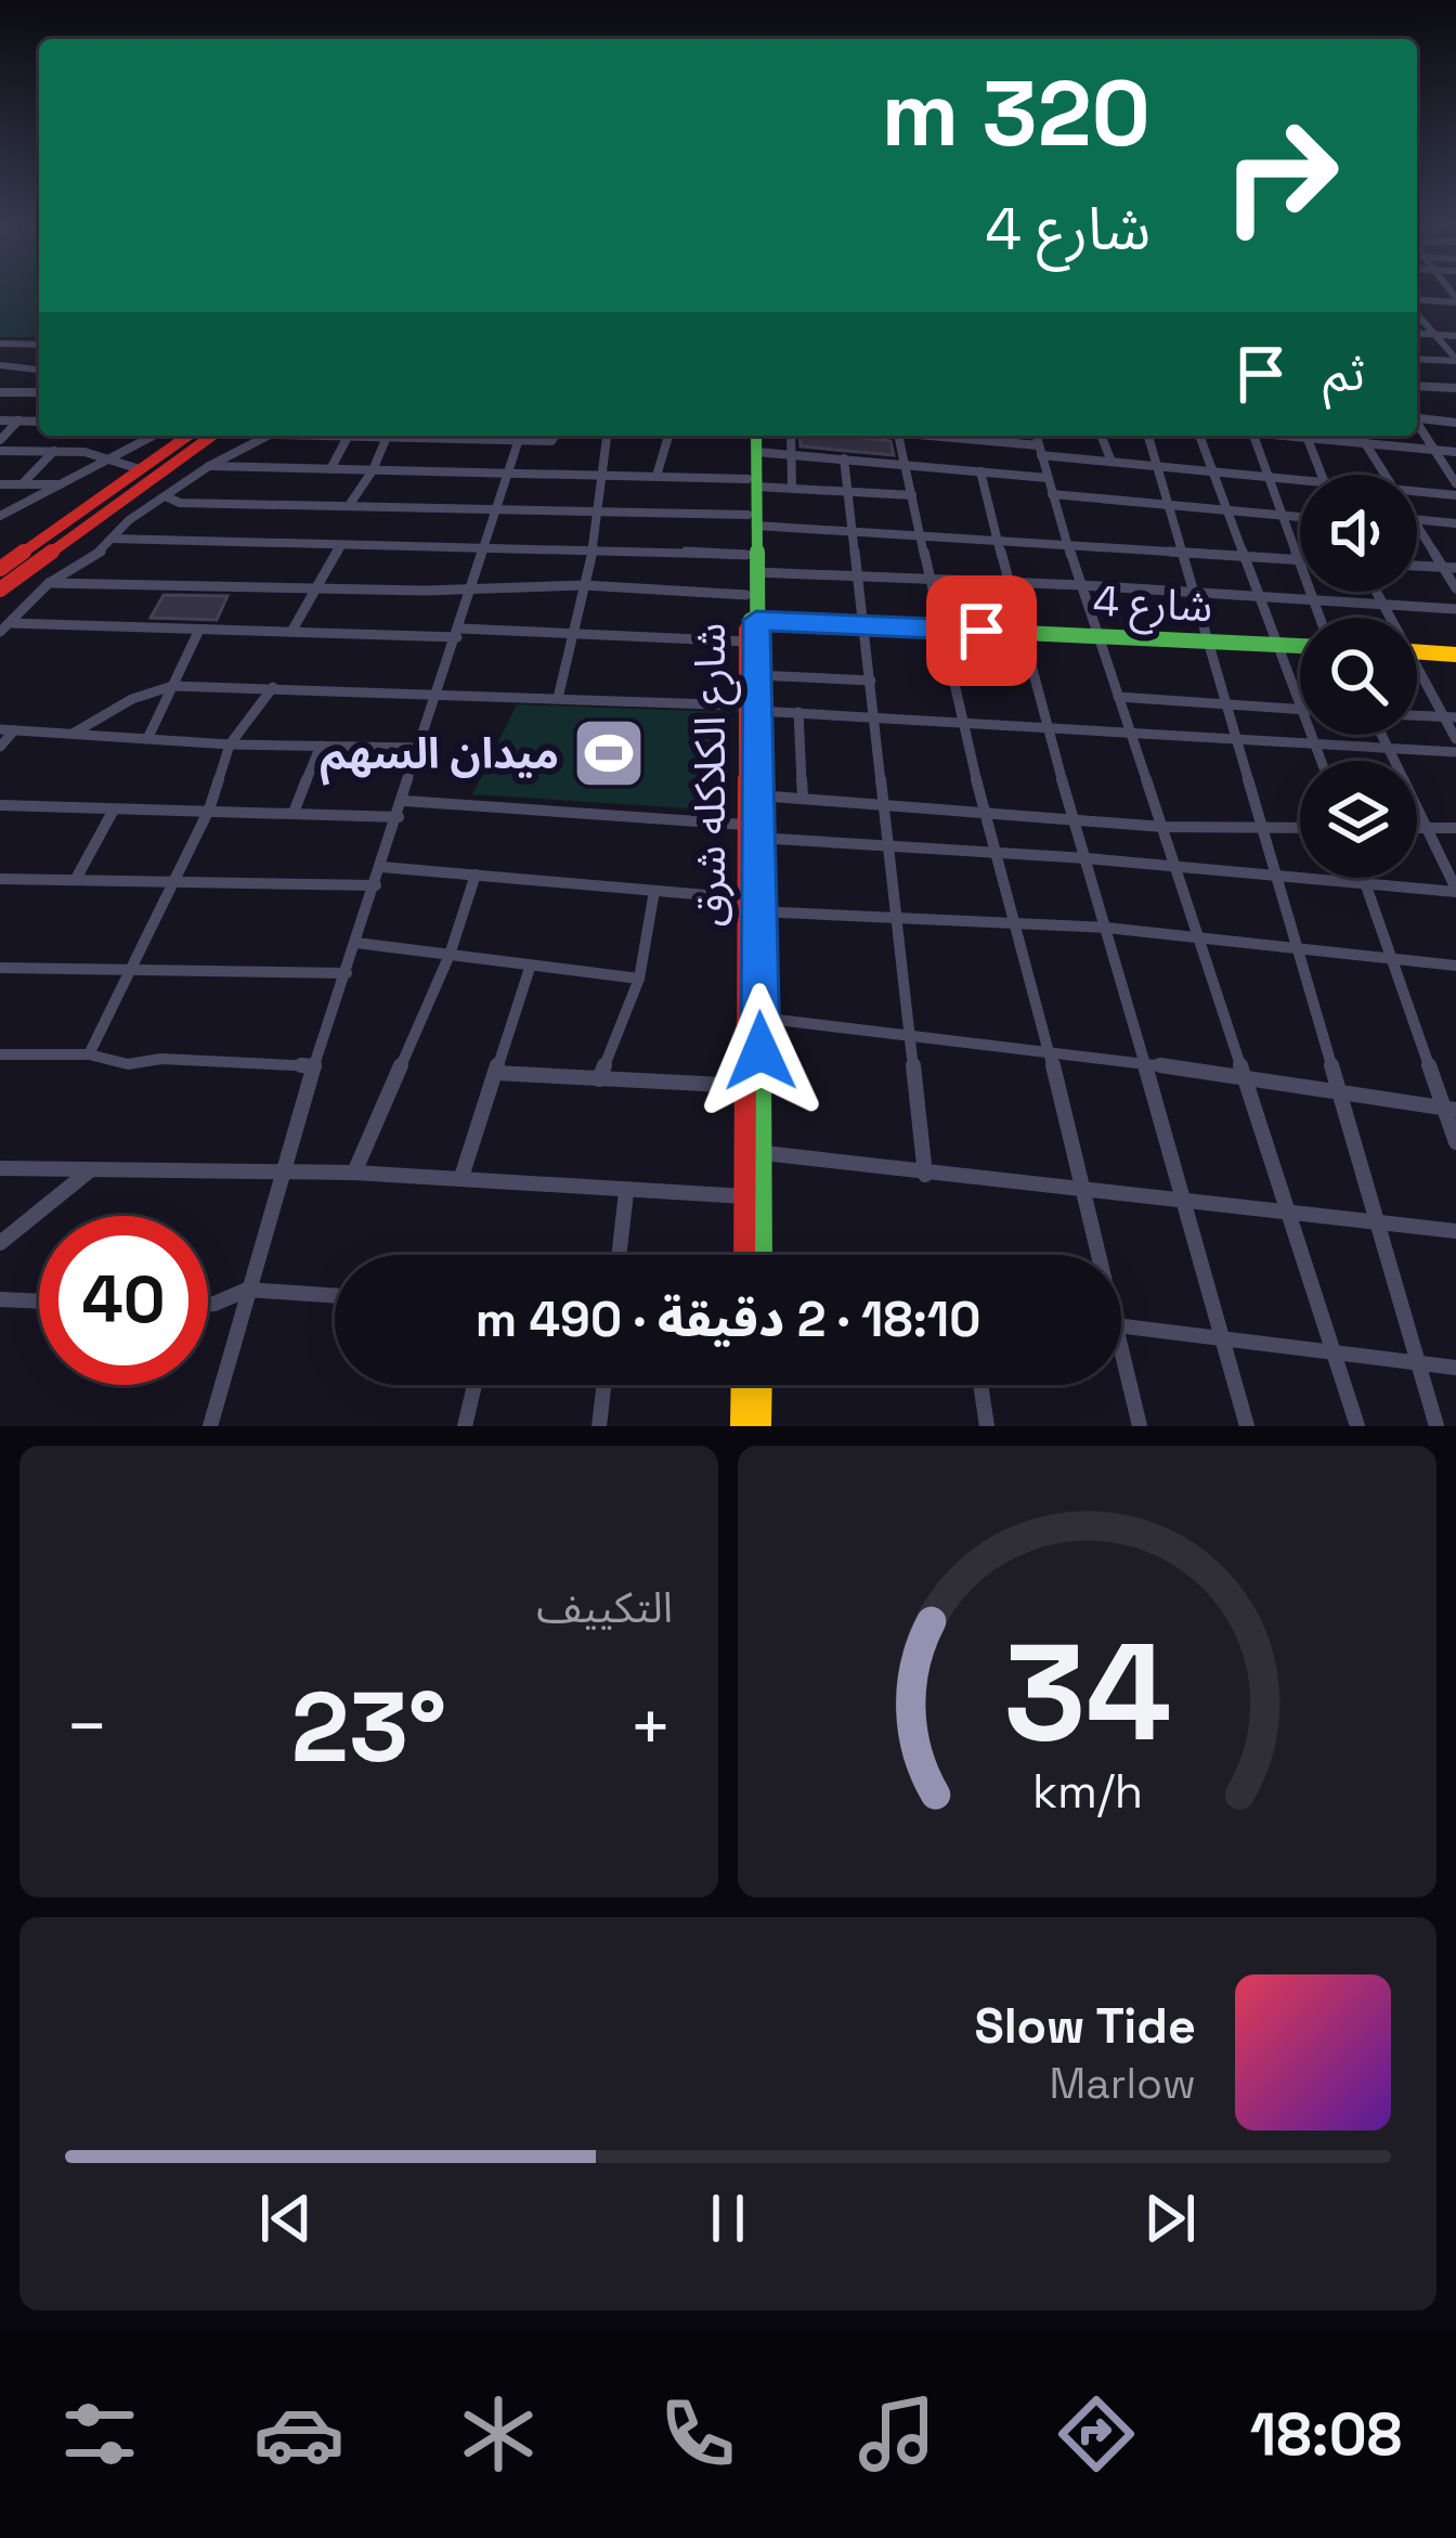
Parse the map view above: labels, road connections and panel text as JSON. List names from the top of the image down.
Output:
{
  "streets": {
    "main road": ["شارع 4", "شارع الكلاكله شرق"]
  },
  "crossings": [
    ["شارع 4", "شارع الكلاكله شرق"]
  ],
  "places": {
    "sports": ["ميدان السهم"]
  },
  "page": {
    "turn": ["320 m", "شارع 4"],
    "then": "ثم",
    "limit": "40",
    "trip": "18:10 · 2 دقيقة · 490 m",
    "tile": "التكييف",
    "heat": ["−", "23°", "+"],
    "song": ["Slow Tide", "Marlow"],
    "tabs": "18:08",
    "gauge": ["34", "km/h"]
  }
}
